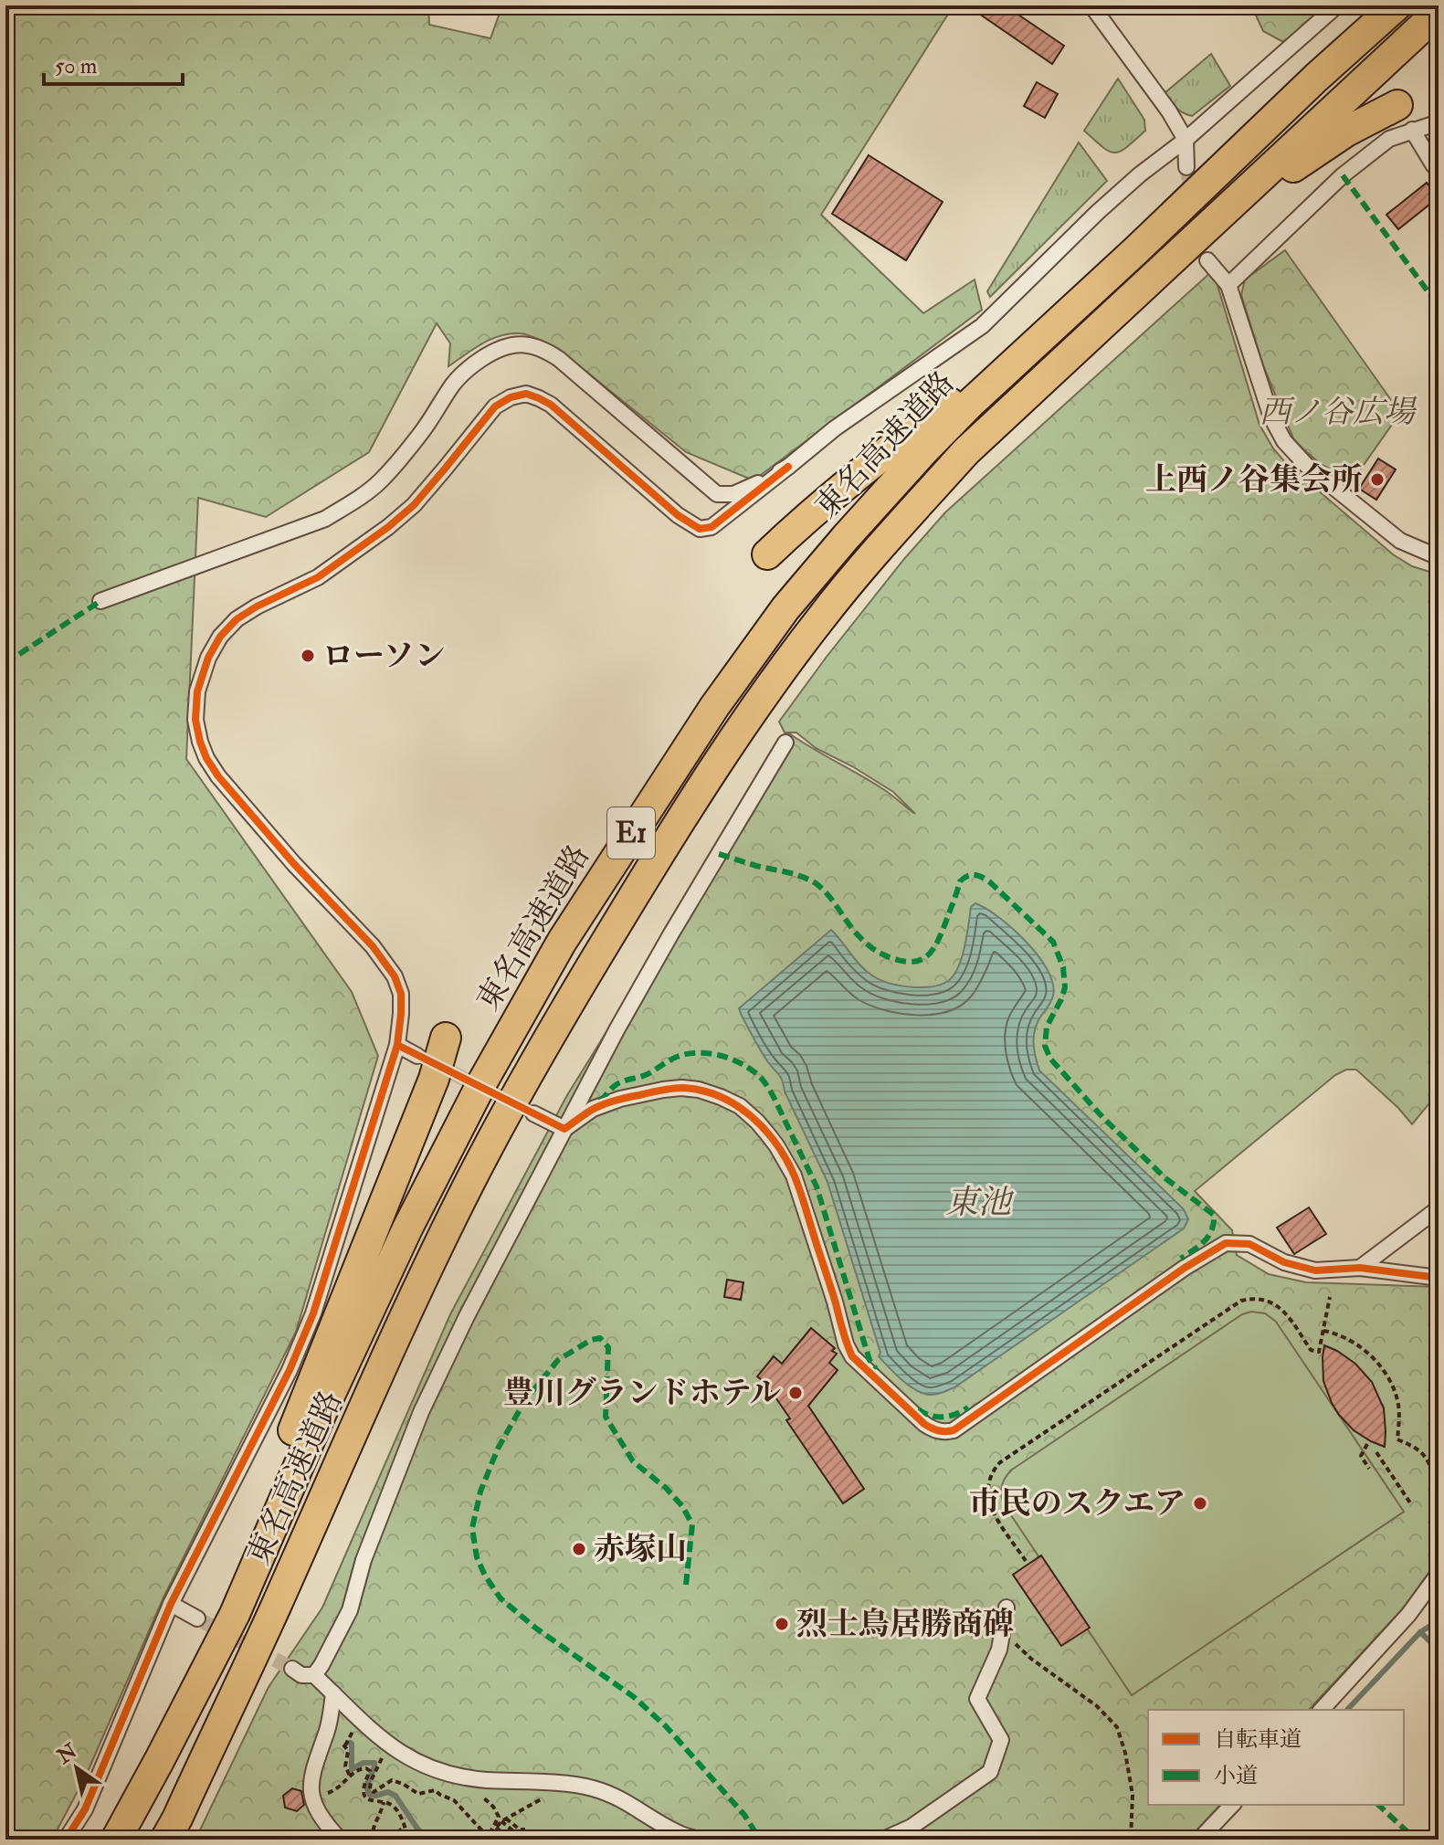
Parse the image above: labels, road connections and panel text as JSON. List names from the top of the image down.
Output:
{
  "streets": {
    "highway": ["東名高速道路", "E1"]
  },
  "water": ["東池"],
  "parks": ["西ノ谷広場"],
  "places": [
    "上西ノ谷集会所",
    "ローソン",
    "豊川グランドホテル",
    "市民のスクエア",
    "赤塚山",
    "烈士鳥居勝商碑"
  ],
  "legend": ["自転車道", "小道"],
  "scale_bar": "50 m",
  "north": "top left"
}
